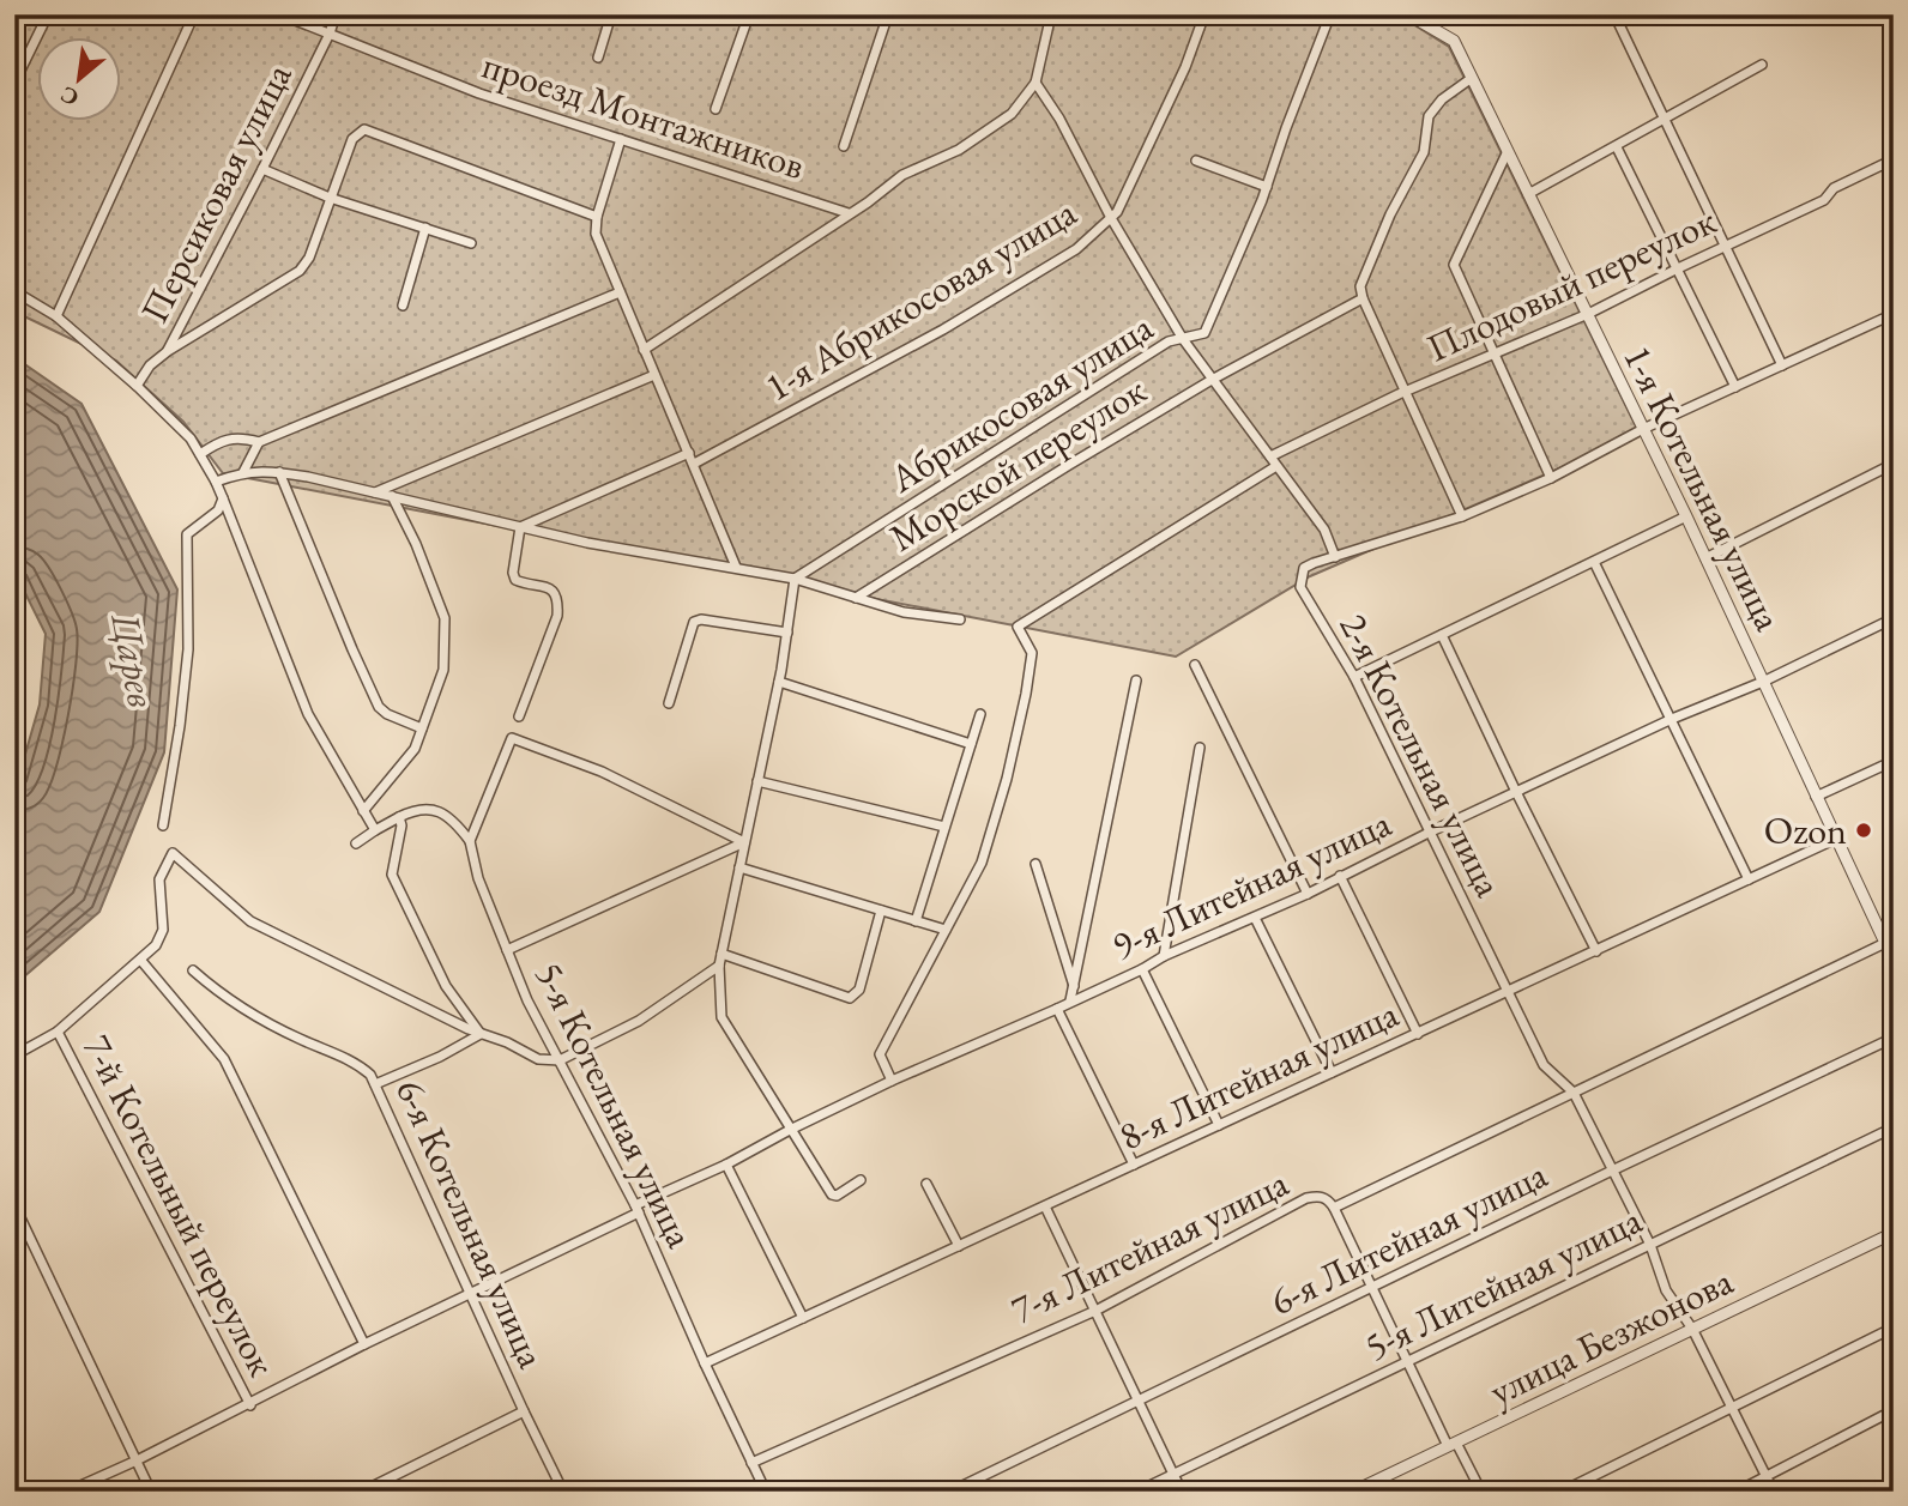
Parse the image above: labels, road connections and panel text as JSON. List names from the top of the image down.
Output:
{
  "streets": {
    "street": [
      "проезд Монтажников",
      "Персиковая улица",
      "Плодовый переулок",
      "1-я Абрикосовая улица",
      "Абрикосовая улица",
      "Морской переулок",
      "1-я Котельная улица",
      "2-я Котельная улица",
      "9-я Литейная улица",
      "8-я Литейная улица",
      "5-я Котельная улица",
      "7-й Котельный переулок",
      "6-я Котельная улица",
      "6-я Литейная улица",
      "7-я Литейная улица",
      "5-я Литейная улица",
      "улица Безжонова"
    ]
  },
  "crossings": [
    ["проезд Монтажников", "Персиковая улица"],
    ["Плодовый переулок", "1-я Котельная улица"],
    ["1-я Котельная улица", "9-я Литейная улица"],
    ["1-я Котельная улица", "8-я Литейная улица"],
    ["1-я Котельная улица", "7-я Литейная улица"],
    ["2-я Котельная улица", "9-я Литейная улица"],
    ["2-я Котельная улица", "8-я Литейная улица"],
    ["2-я Котельная улица", "6-я Литейная улица"],
    ["2-я Котельная улица", "7-я Литейная улица"],
    ["2-я Котельная улица", "5-я Литейная улица"],
    ["2-я Котельная улица", "улица Безжонова"],
    ["9-я Литейная улица", "5-я Котельная улица"],
    ["9-я Литейная улица", "7-й Котельный переулок"],
    ["9-я Литейная улица", "6-я Котельная улица"],
    ["8-я Литейная улица", "5-я Котельная улица"],
    ["5-я Котельная улица", "7-я Литейная улица"]
  ],
  "water": ["Царев"],
  "places": ["Ozon"],
  "north": "bottom left"
}
